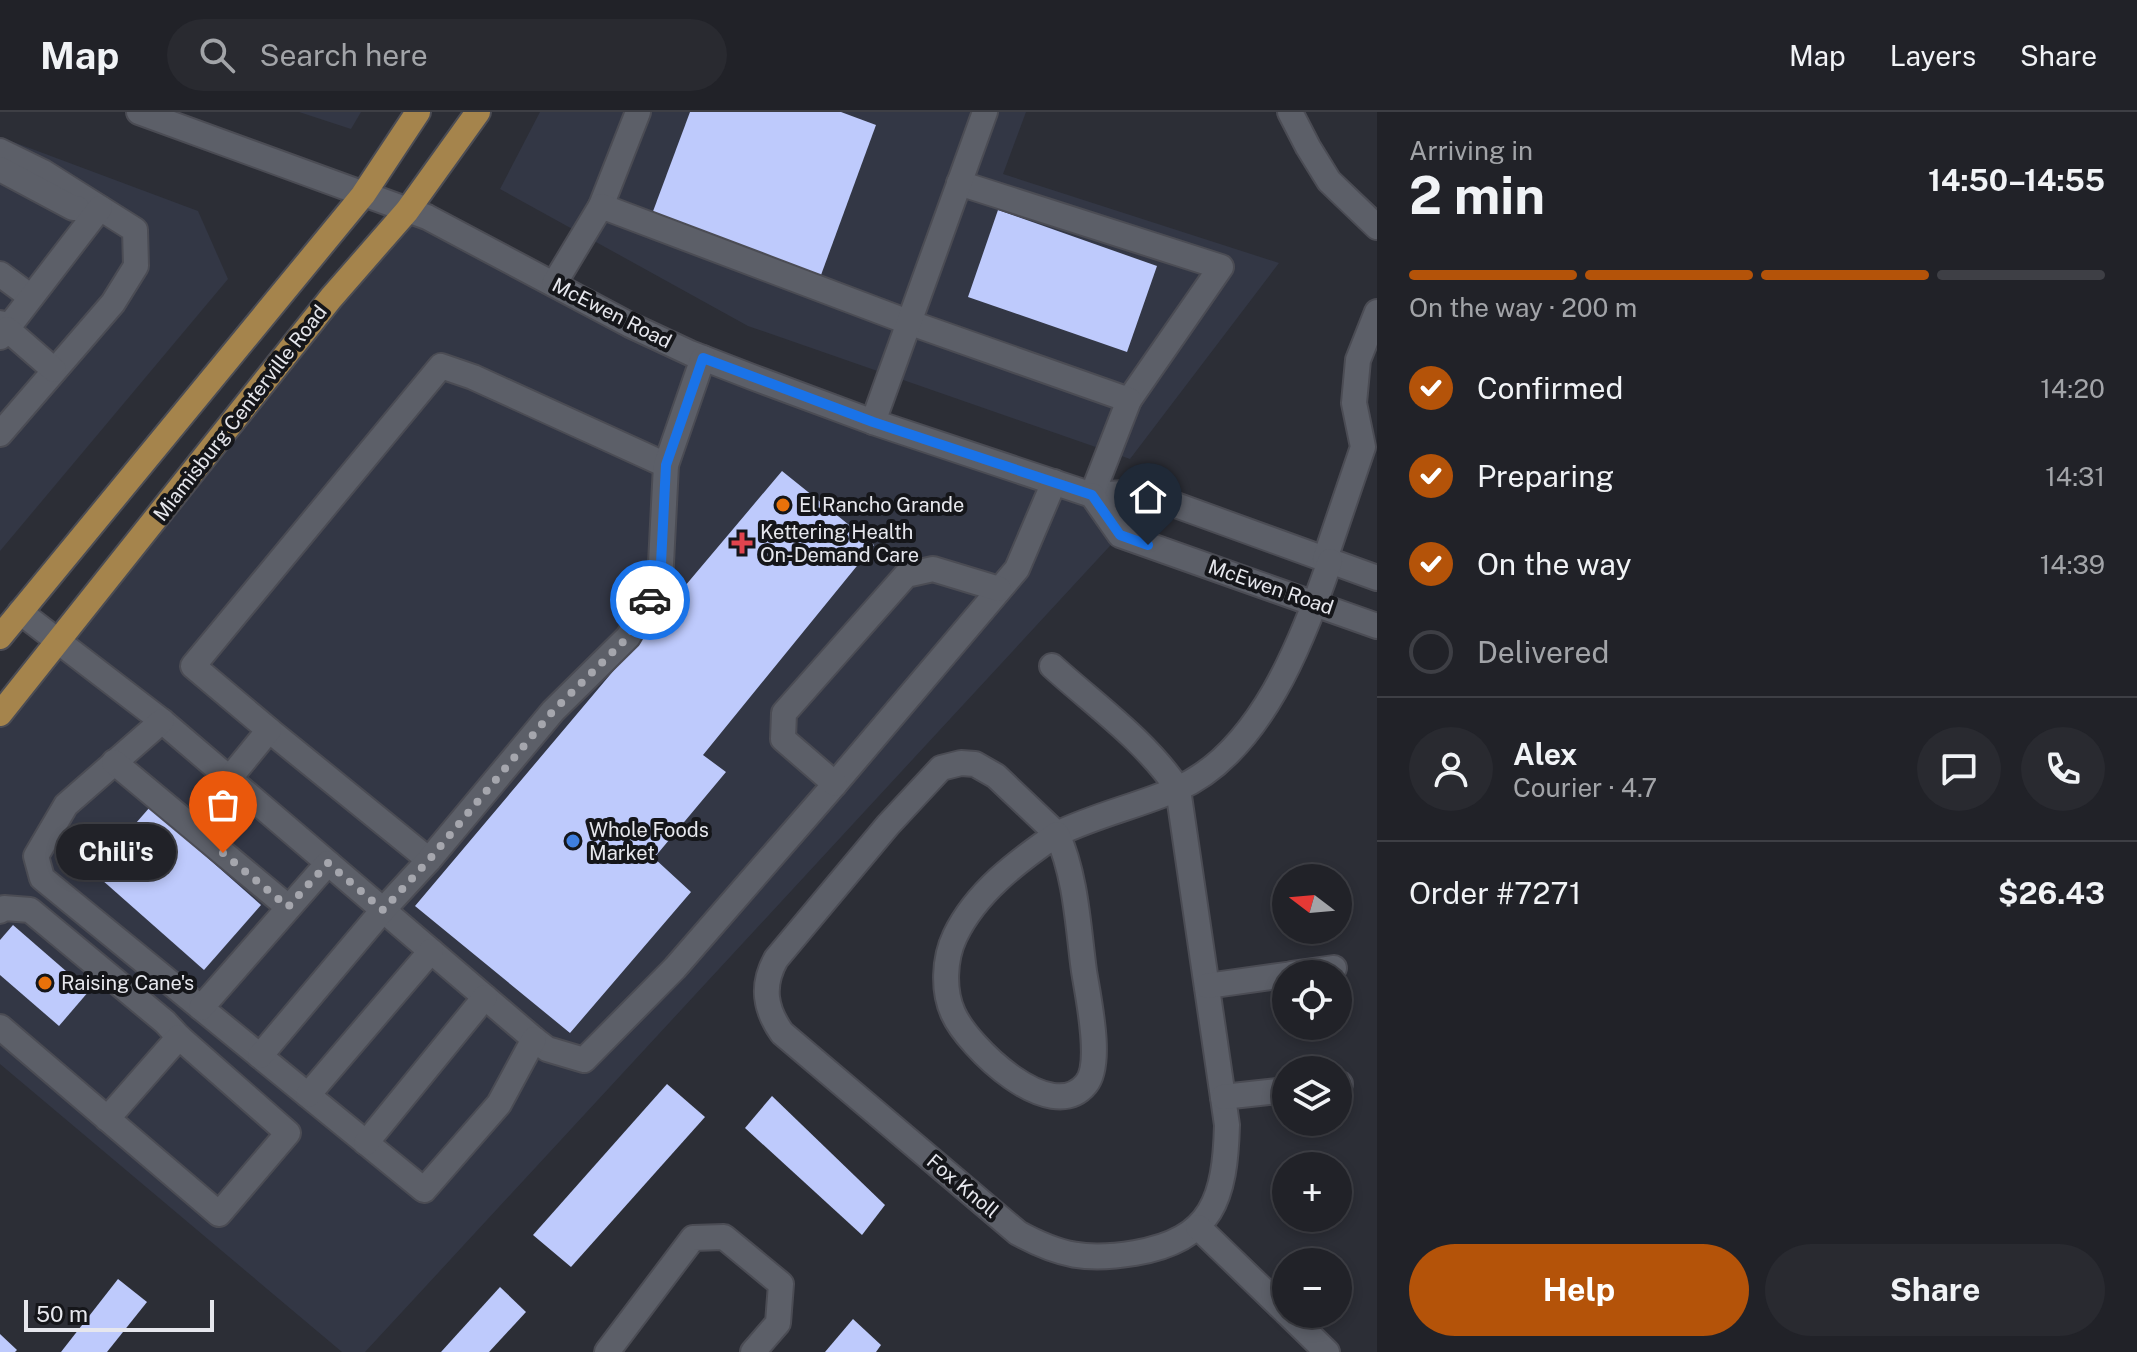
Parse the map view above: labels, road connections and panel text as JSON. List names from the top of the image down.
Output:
{
  "streets": {
    "main road": ["Miamisburg Centerville Road"],
    "street": ["McEwen Road", "Fox Knoll"]
  },
  "crossings": [
    ["McEwen Road", "Miamisburg Centerville Road"]
  ],
  "places": {
    "other": [
      "El Rancho Grande",
      "Whole Foods Market",
      "Chili's",
      "Raising Cane's"
    ],
    "health": ["Kettering Health On-Demand Care"]
  },
  "scale_bar": "50 m",
  "north": "left",
  "page": {
    "header": "Map",
    "search": "Search here",
    "nav": ["Map", "Layers", "Share"],
    "heading": ["2 min", "Arriving in", "14:50–14:55"],
    "panel": [
      "Alex",
      "Courier · 4.7",
      "Order #7271",
      "$26.43"
    ],
    "bar": "On the way · 200 m",
    "list": [
      ["Confirmed", "14:20"],
      ["Preparing", "14:31"],
      ["On the way", "14:39"],
      "Delivered"
    ],
    "bubble": "Chili's",
    "map_buttons": ["+", "−"],
    "buttons": ["Help", "Share"],
    "scale": "50 m"
  }
}
